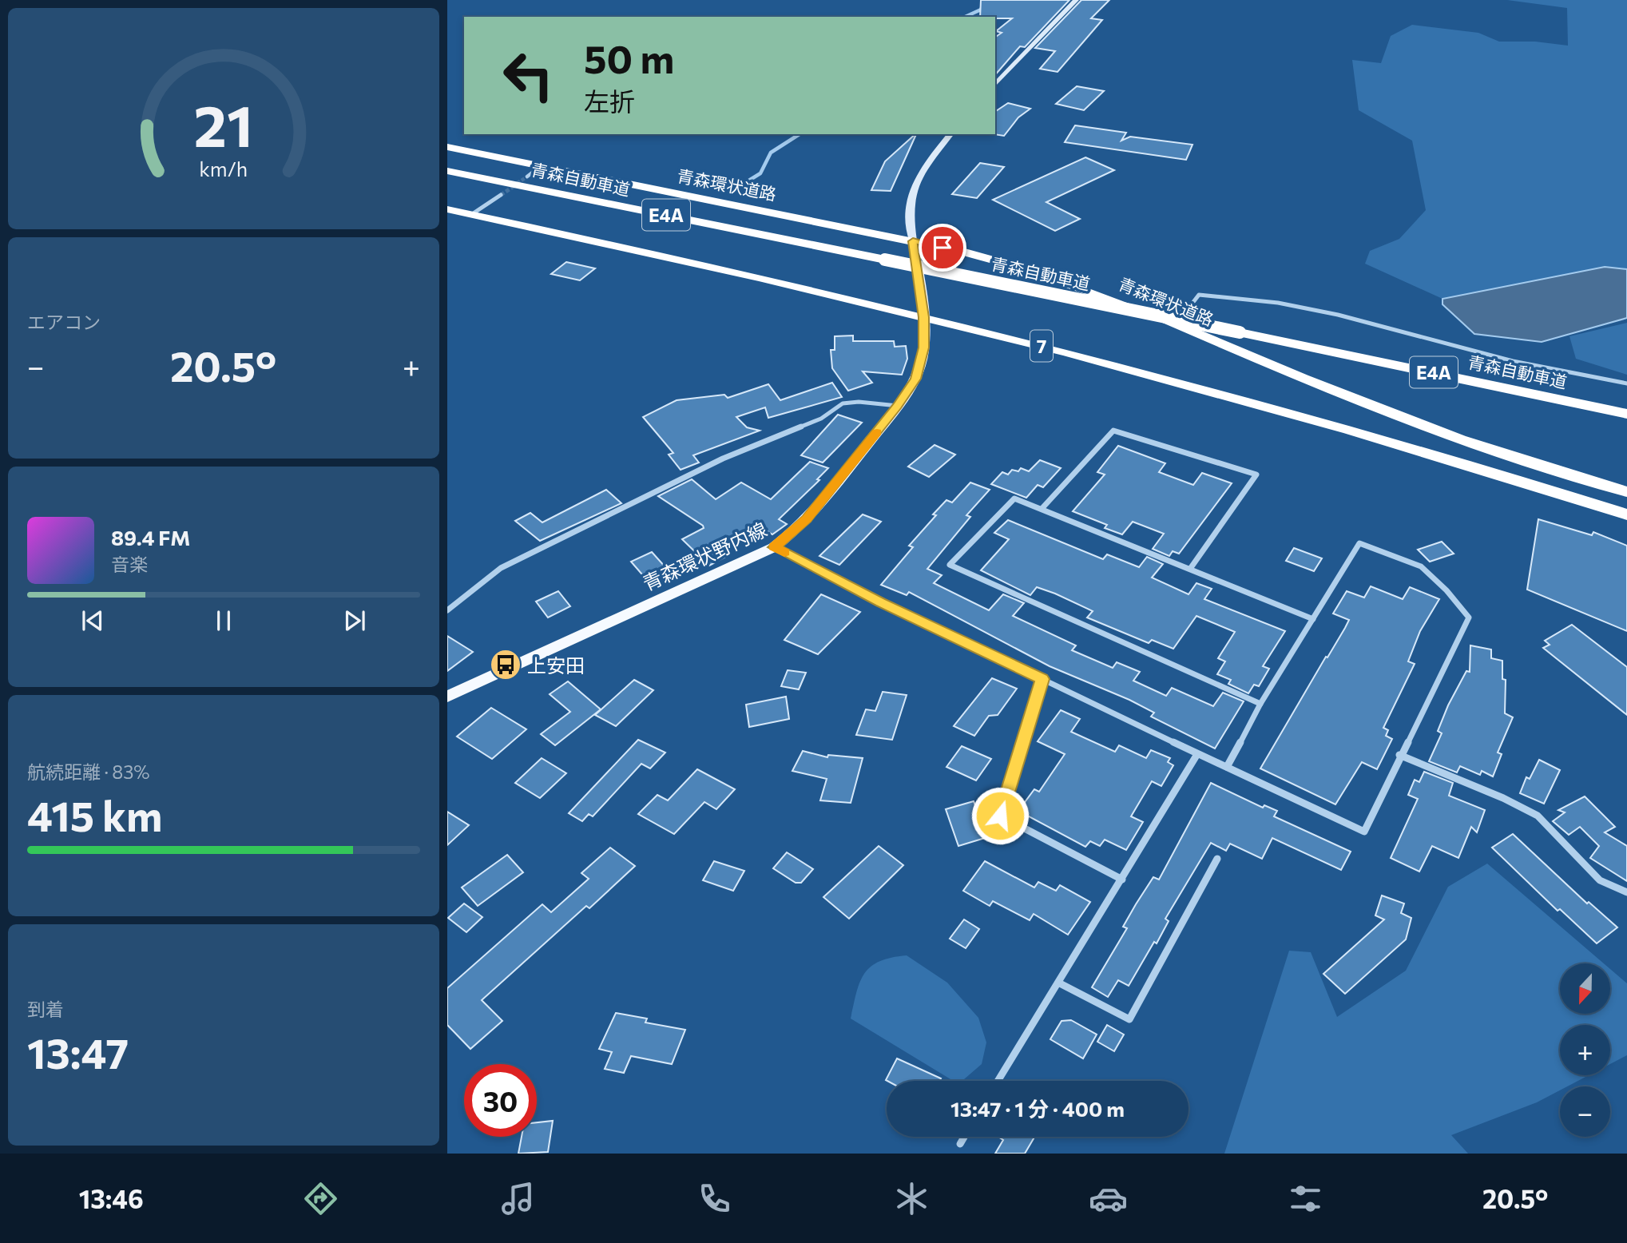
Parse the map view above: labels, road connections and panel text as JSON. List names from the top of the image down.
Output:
{
  "streets": {
    "highway": [
      "青森自動車道",
      "青森環状道路",
      "E4A",
      "7"
    ],
    "main road": ["青森環状野内線"]
  },
  "crossings": [
    ["青森環状道路", "青森環状野内線"],
    ["7", "青森環状野内線"]
  ],
  "places": {
    "bus stop": ["上安田"]
  },
  "north": "bottom",
  "page": {
    "turn": ["50 m", "左折"],
    "tile": [
      "エアコン",
      ["航続距離 · 83%", "415 km"],
      ["到着", "13:47"]
    ],
    "heat": ["−", "20.5°", "+"],
    "song": ["89.4 FM", "音楽"],
    "map_buttons": ["+", "−"],
    "limit": "30",
    "trip": "13:47 · 1 分 · 400 m",
    "tabs": ["13:46", "20.5°"],
    "gauge": ["21", "km/h"]
  }
}
